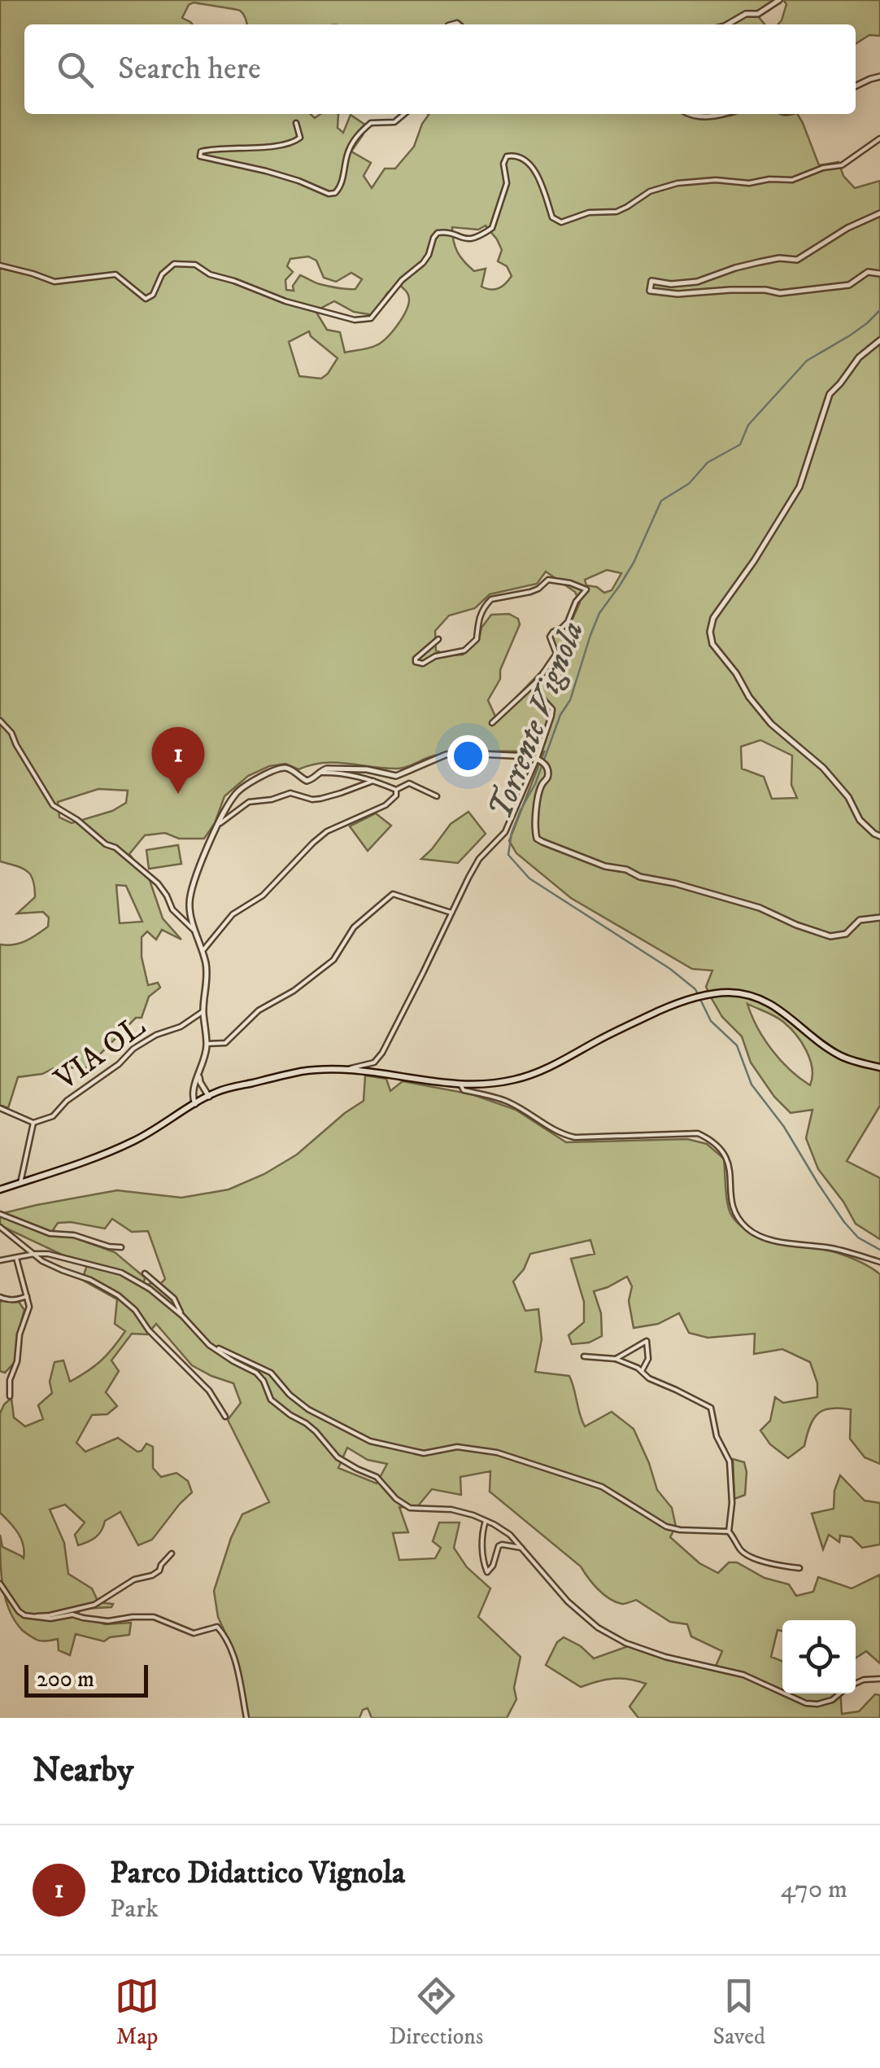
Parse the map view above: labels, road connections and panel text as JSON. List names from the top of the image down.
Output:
{
  "streets": {
    "street": ["VIA OL"]
  },
  "water": ["Torrente Vignola"],
  "scale_bar": "200 m",
  "page": {
    "search": "Search here",
    "pins": "1",
    "scale": "200 m",
    "heading": "Nearby",
    "list": [
      {
        "mark": "1",
        "name": "Parco Didattico Vignola",
        "note": "Park",
        "value": "470 m"
      }
    ],
    "nav": ["Map", "Directions", "Saved"]
  }
}
